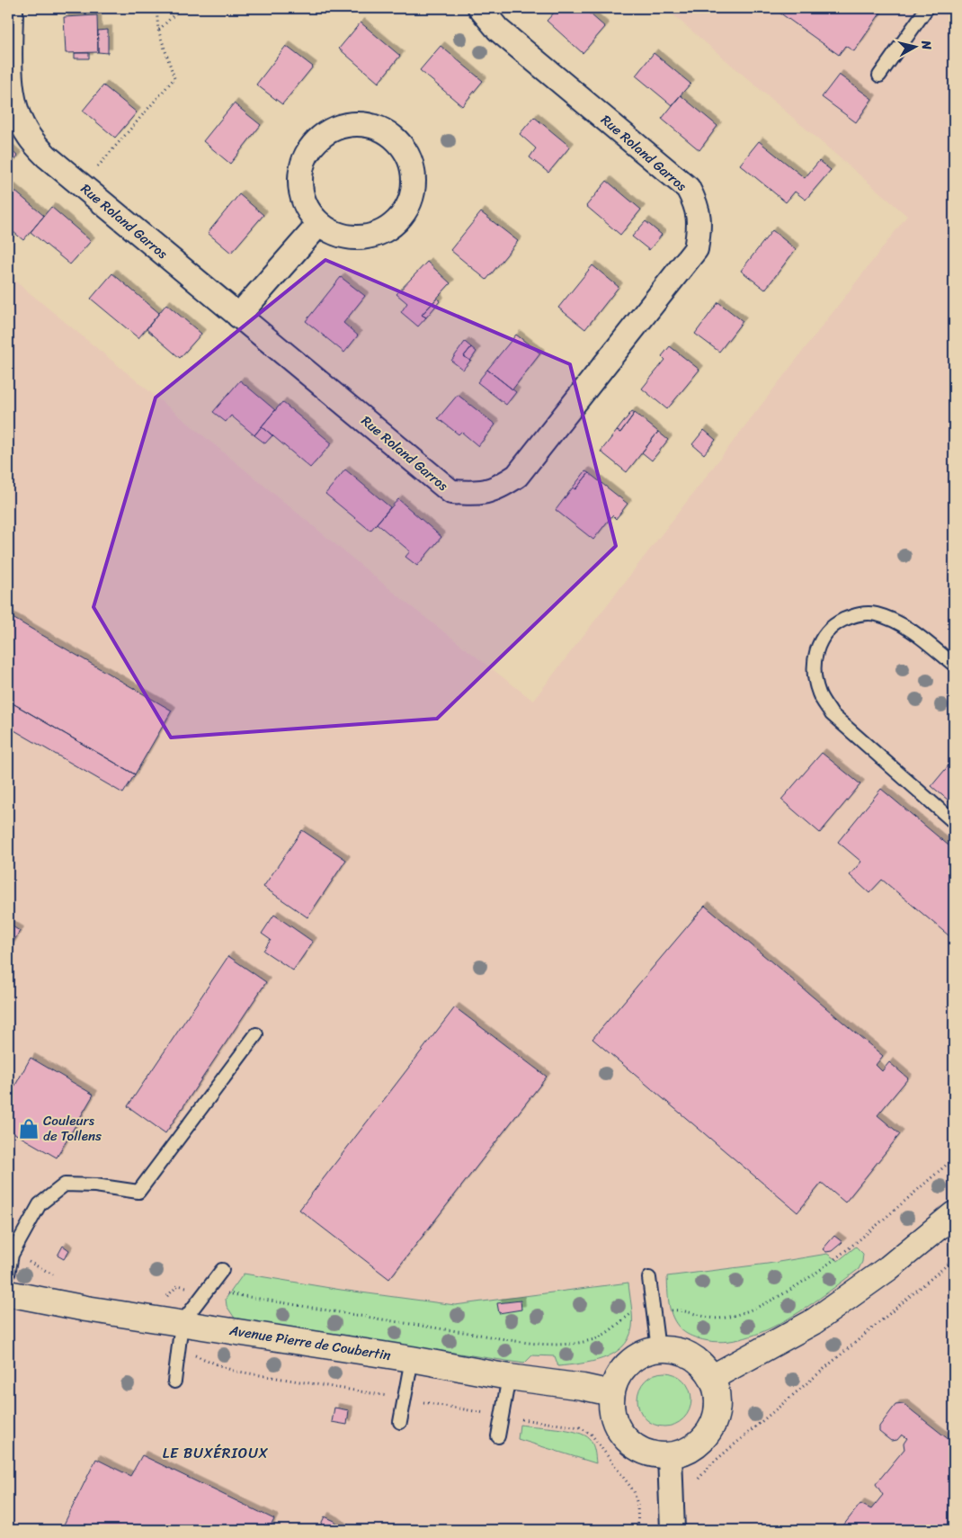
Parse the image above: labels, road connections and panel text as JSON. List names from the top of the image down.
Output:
{
  "streets": {
    "street": ["Rue Roland Garros", "Avenue Pierre de Coubertin"]
  },
  "districts": ["LE BUXÉRIOUX"],
  "places": {
    "shop": ["Couleurs de Tollens"]
  },
  "north": "right"
}
